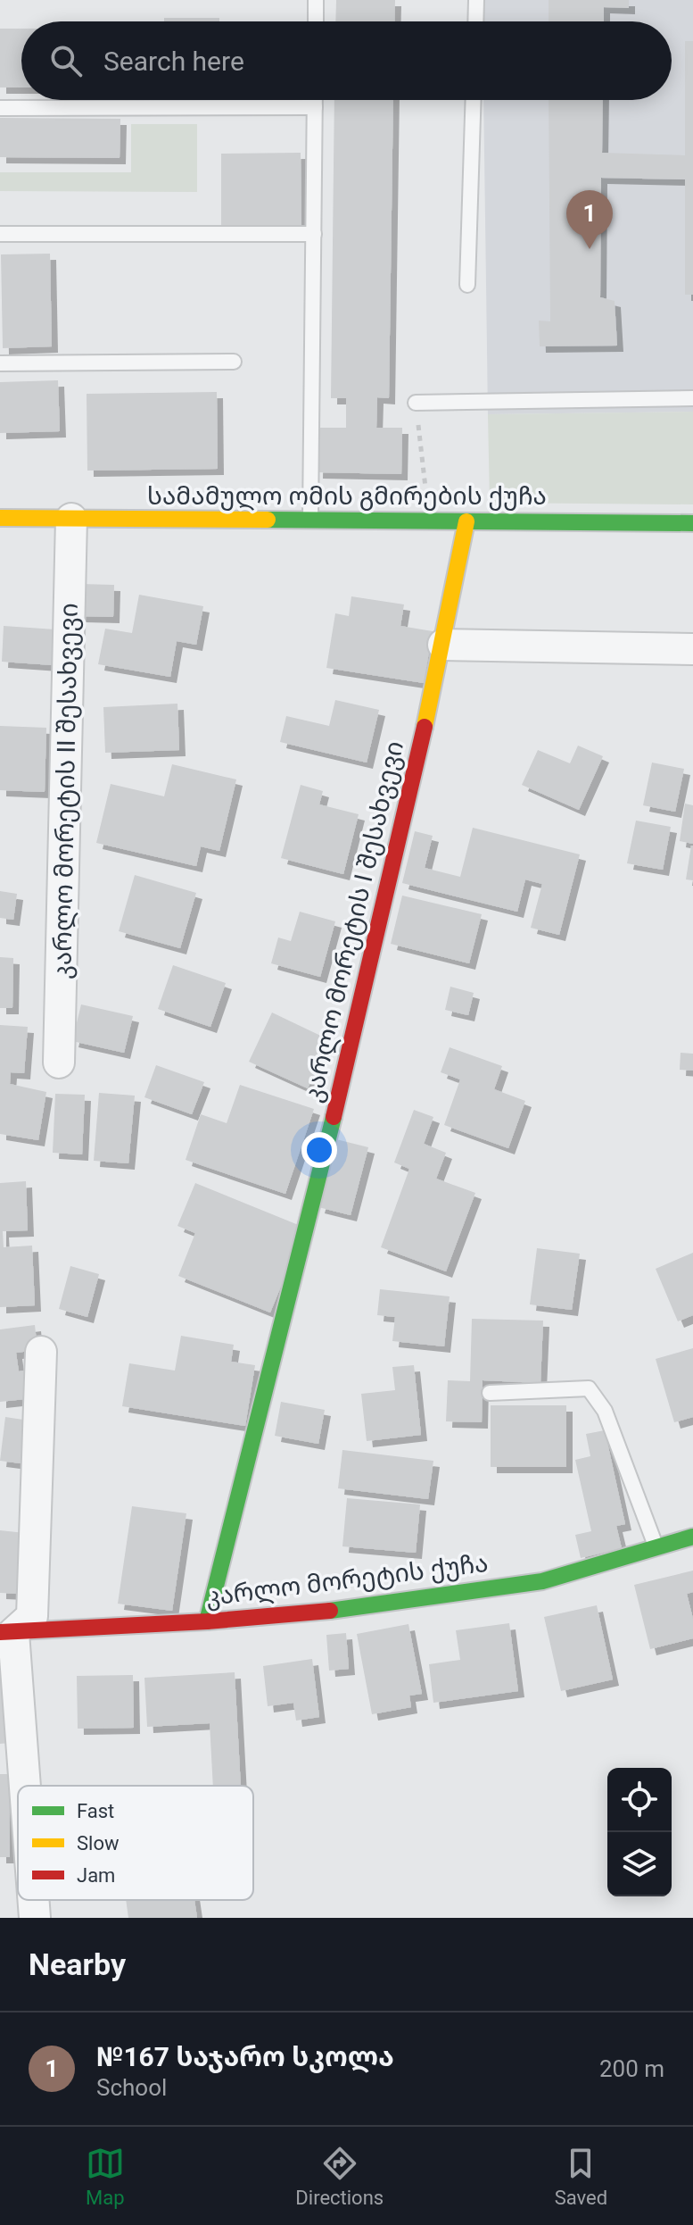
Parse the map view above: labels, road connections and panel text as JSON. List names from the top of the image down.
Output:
{
  "streets": {
    "street": [
      "სამამულო ომის გმირების ქუჩა",
      "კარლო მორეტის II შესახვევი",
      "კარლო მორეტის I შესახვევი",
      "კარლო მორეტის ქუჩა"
    ]
  },
  "crossings": [
    ["სამამულო ომის გმირების ქუჩა", "კარლო მორეტის II შესახვევი"],
    ["სამამულო ომის გმირების ქუჩა", "კარლო მორეტის I შესახვევი"],
    ["კარლო მორეტის I შესახვევი", "კარლო მორეტის ქუჩა"]
  ],
  "legend": ["Fast", "Slow", "Jam"],
  "page": {
    "search": "Search here",
    "pins": "1",
    "heading": "Nearby",
    "list": [
      {
        "mark": "1",
        "name": "№167 საჯარო სკოლა",
        "note": "School",
        "value": "200 m"
      }
    ],
    "nav": ["Map", "Directions", "Saved"]
  }
}
